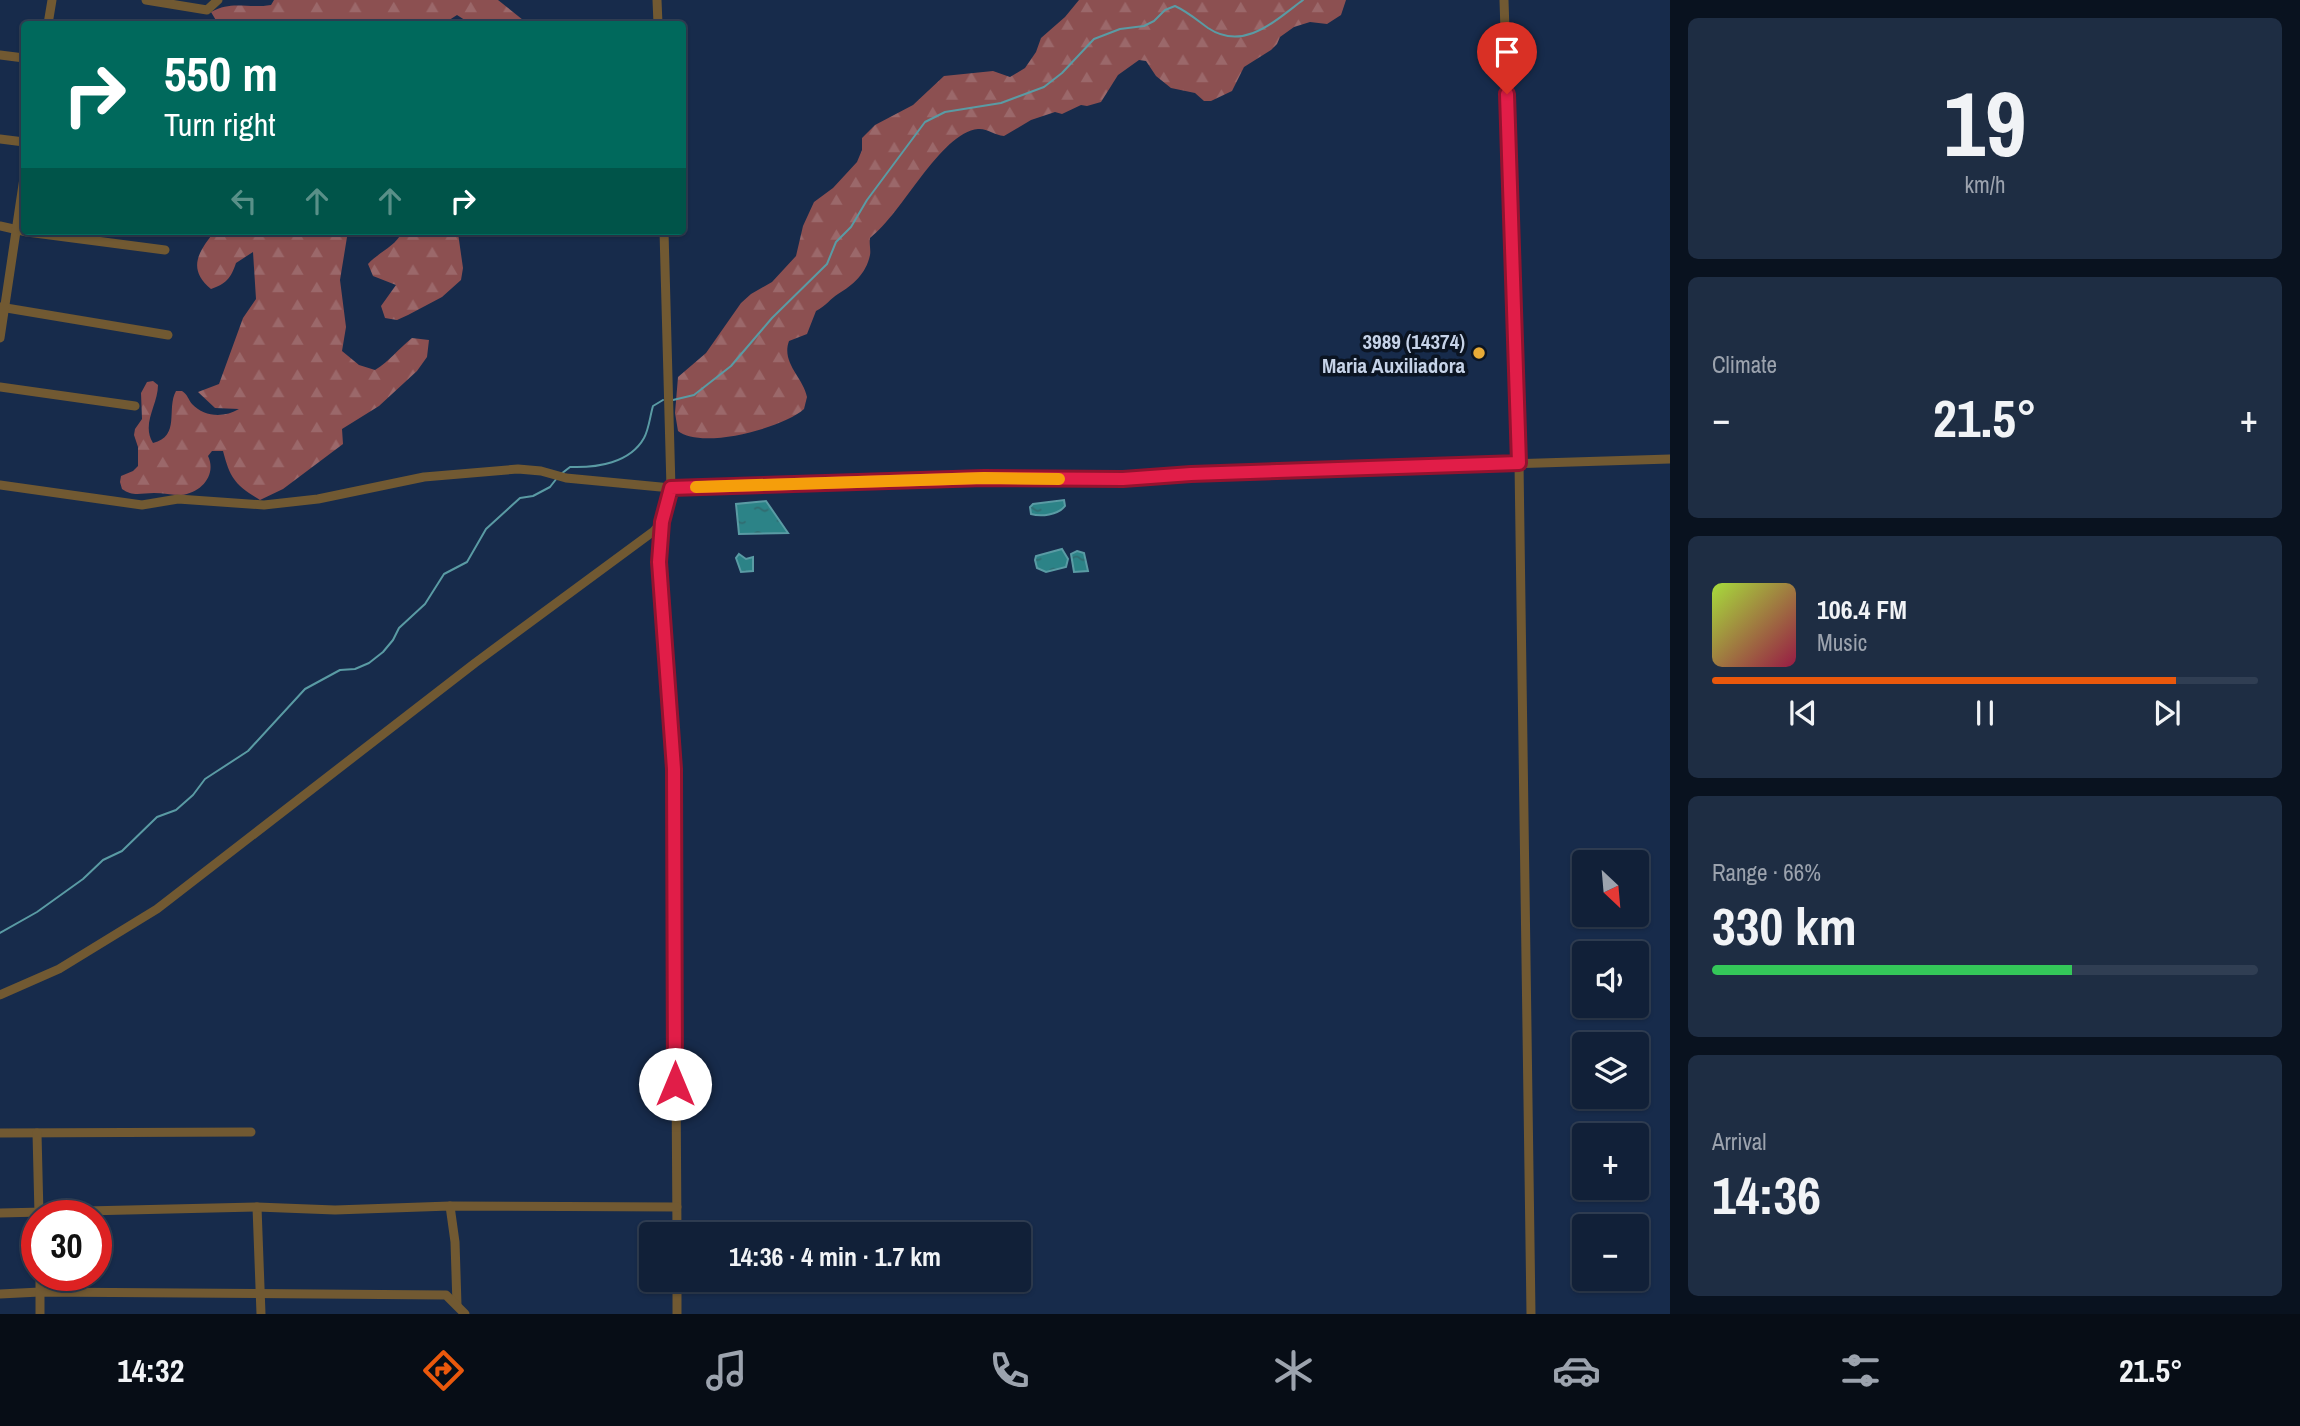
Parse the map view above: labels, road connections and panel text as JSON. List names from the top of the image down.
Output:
{
  "places": ["3989 (14374) Maria Auxiliadora"],
  "north": "bottom right",
  "page": {
    "tile": [
      ["19", "km/h"],
      "Climate",
      ["Range · 66%", "330 km"],
      ["Arrival", "14:36"]
    ],
    "turn": ["550 m", "Turn right"],
    "heat": ["−", "21.5°", "+"],
    "song": ["106.4 FM", "Music"],
    "map_buttons": ["+", "−"],
    "limit": "30",
    "trip": "14:36 · 4 min · 1.7 km",
    "tabs": ["14:32", "21.5°"]
  }
}
